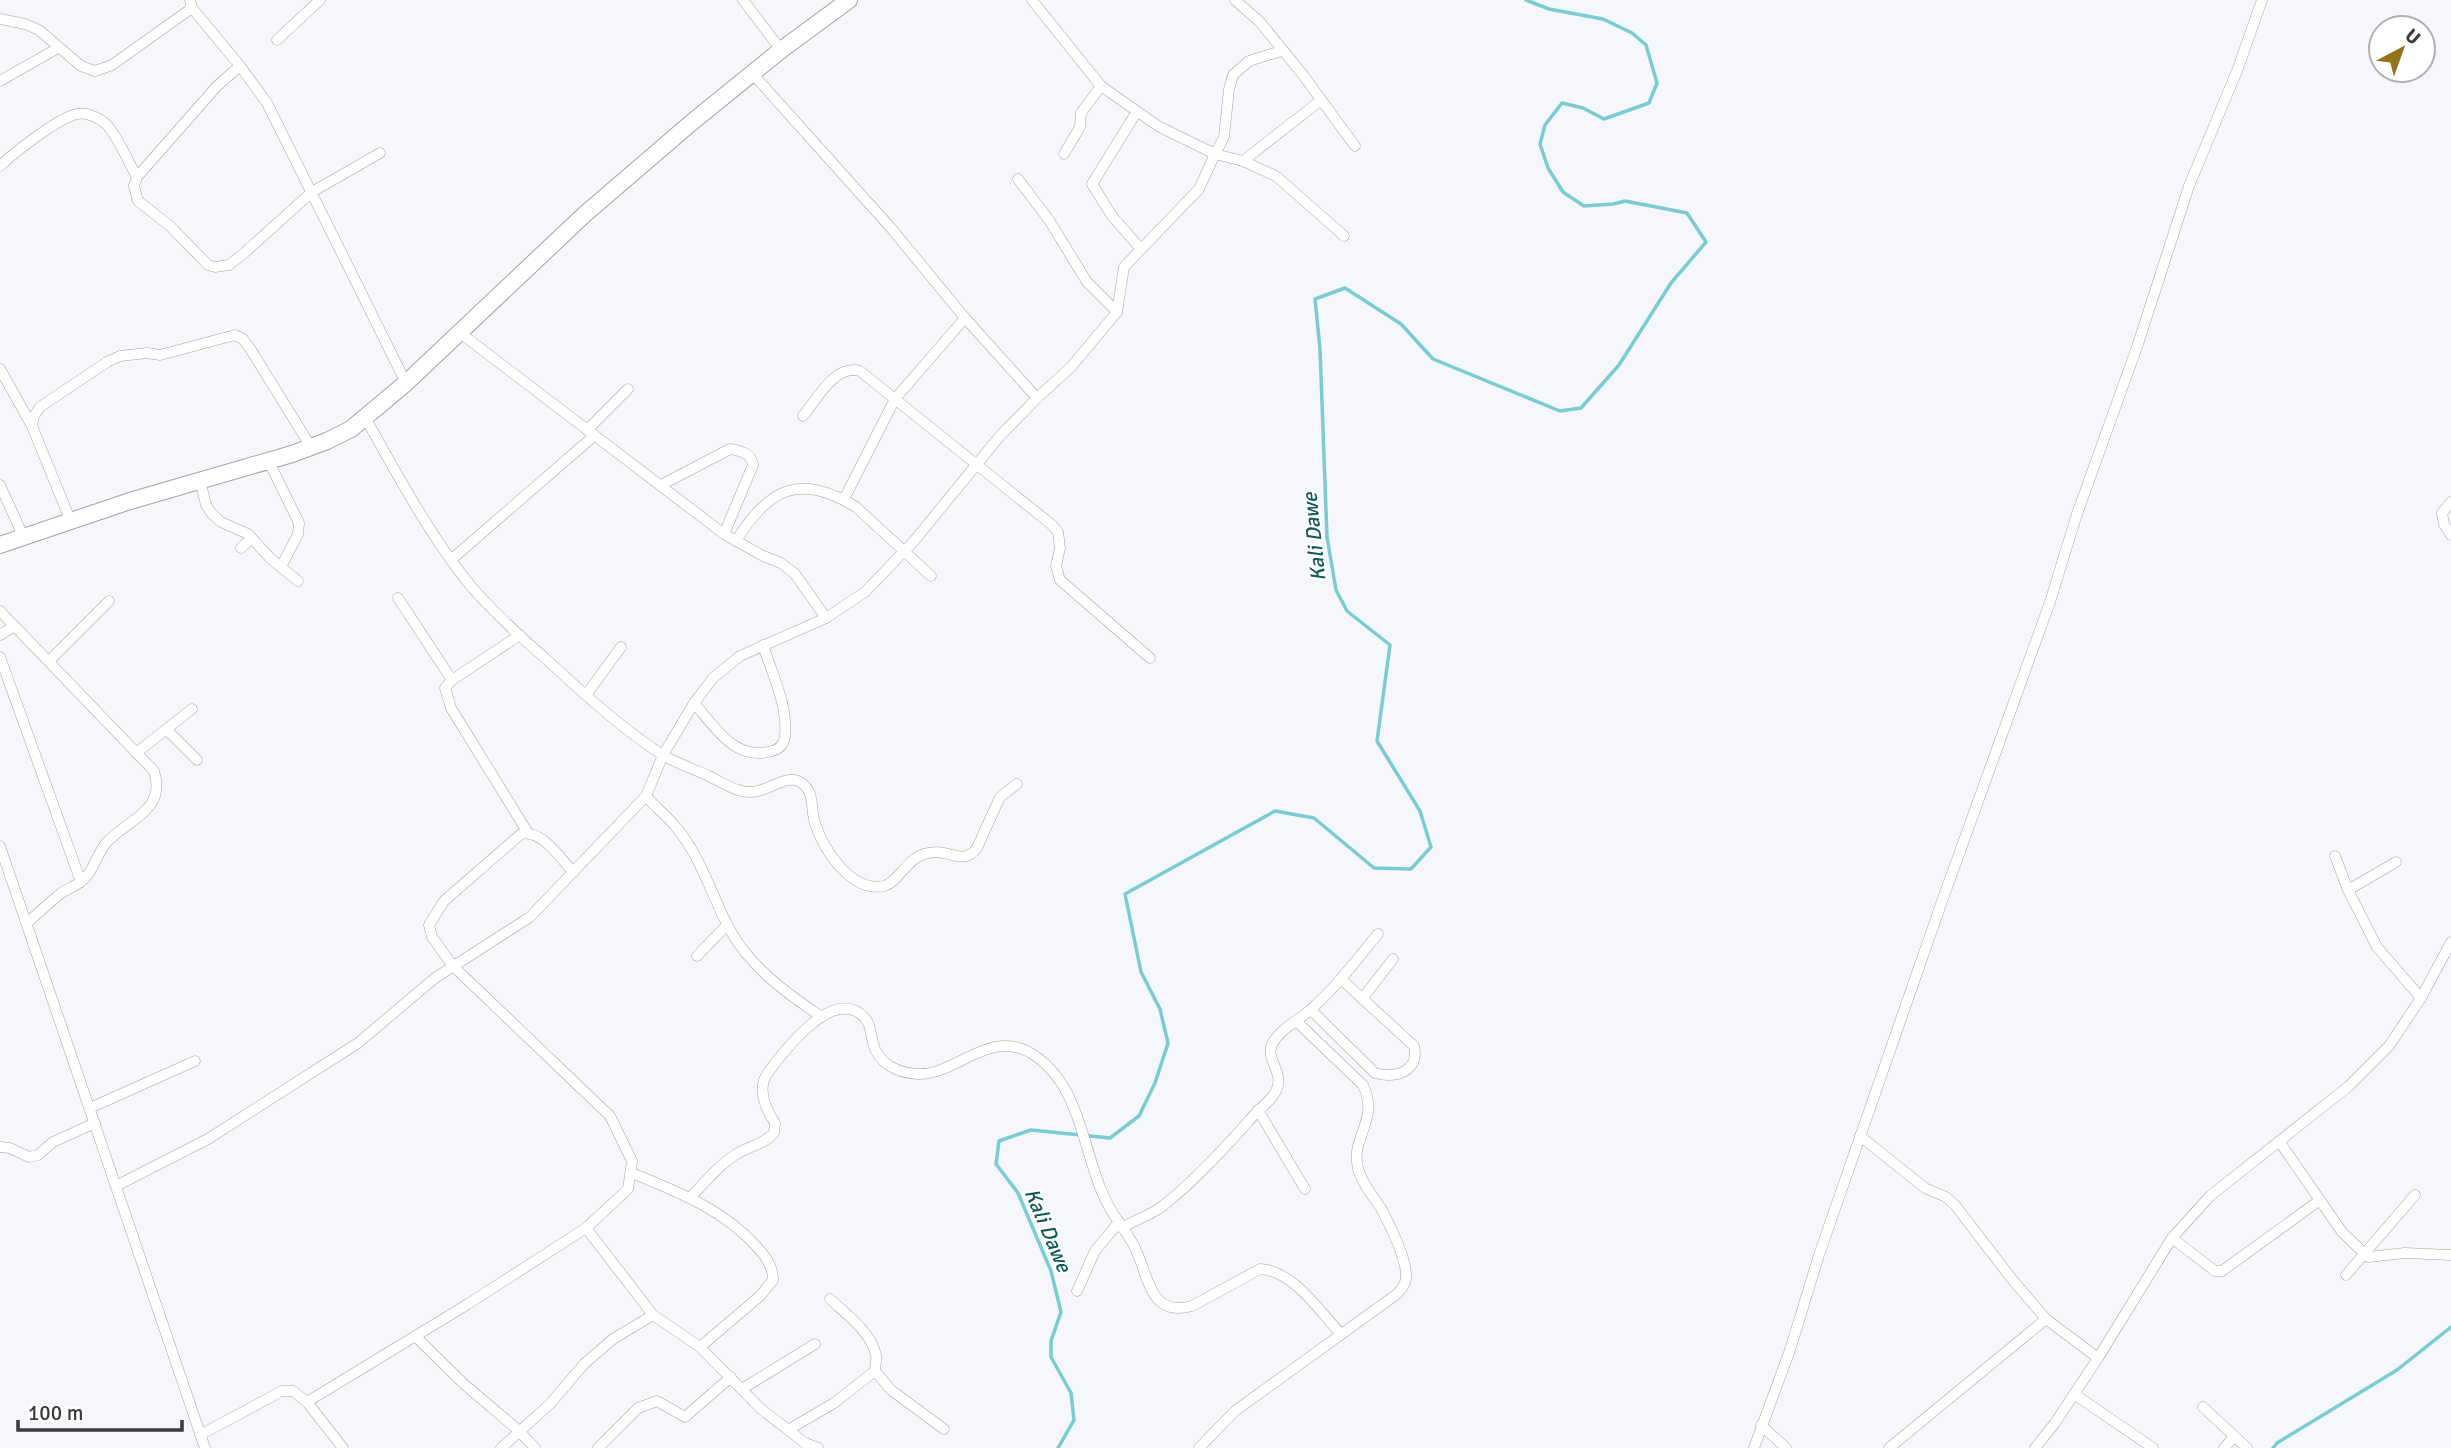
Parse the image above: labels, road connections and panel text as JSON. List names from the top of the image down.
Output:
{
  "water": ["Kali Dawe"],
  "scale_bar": "100 m",
  "north": "top right"
}
